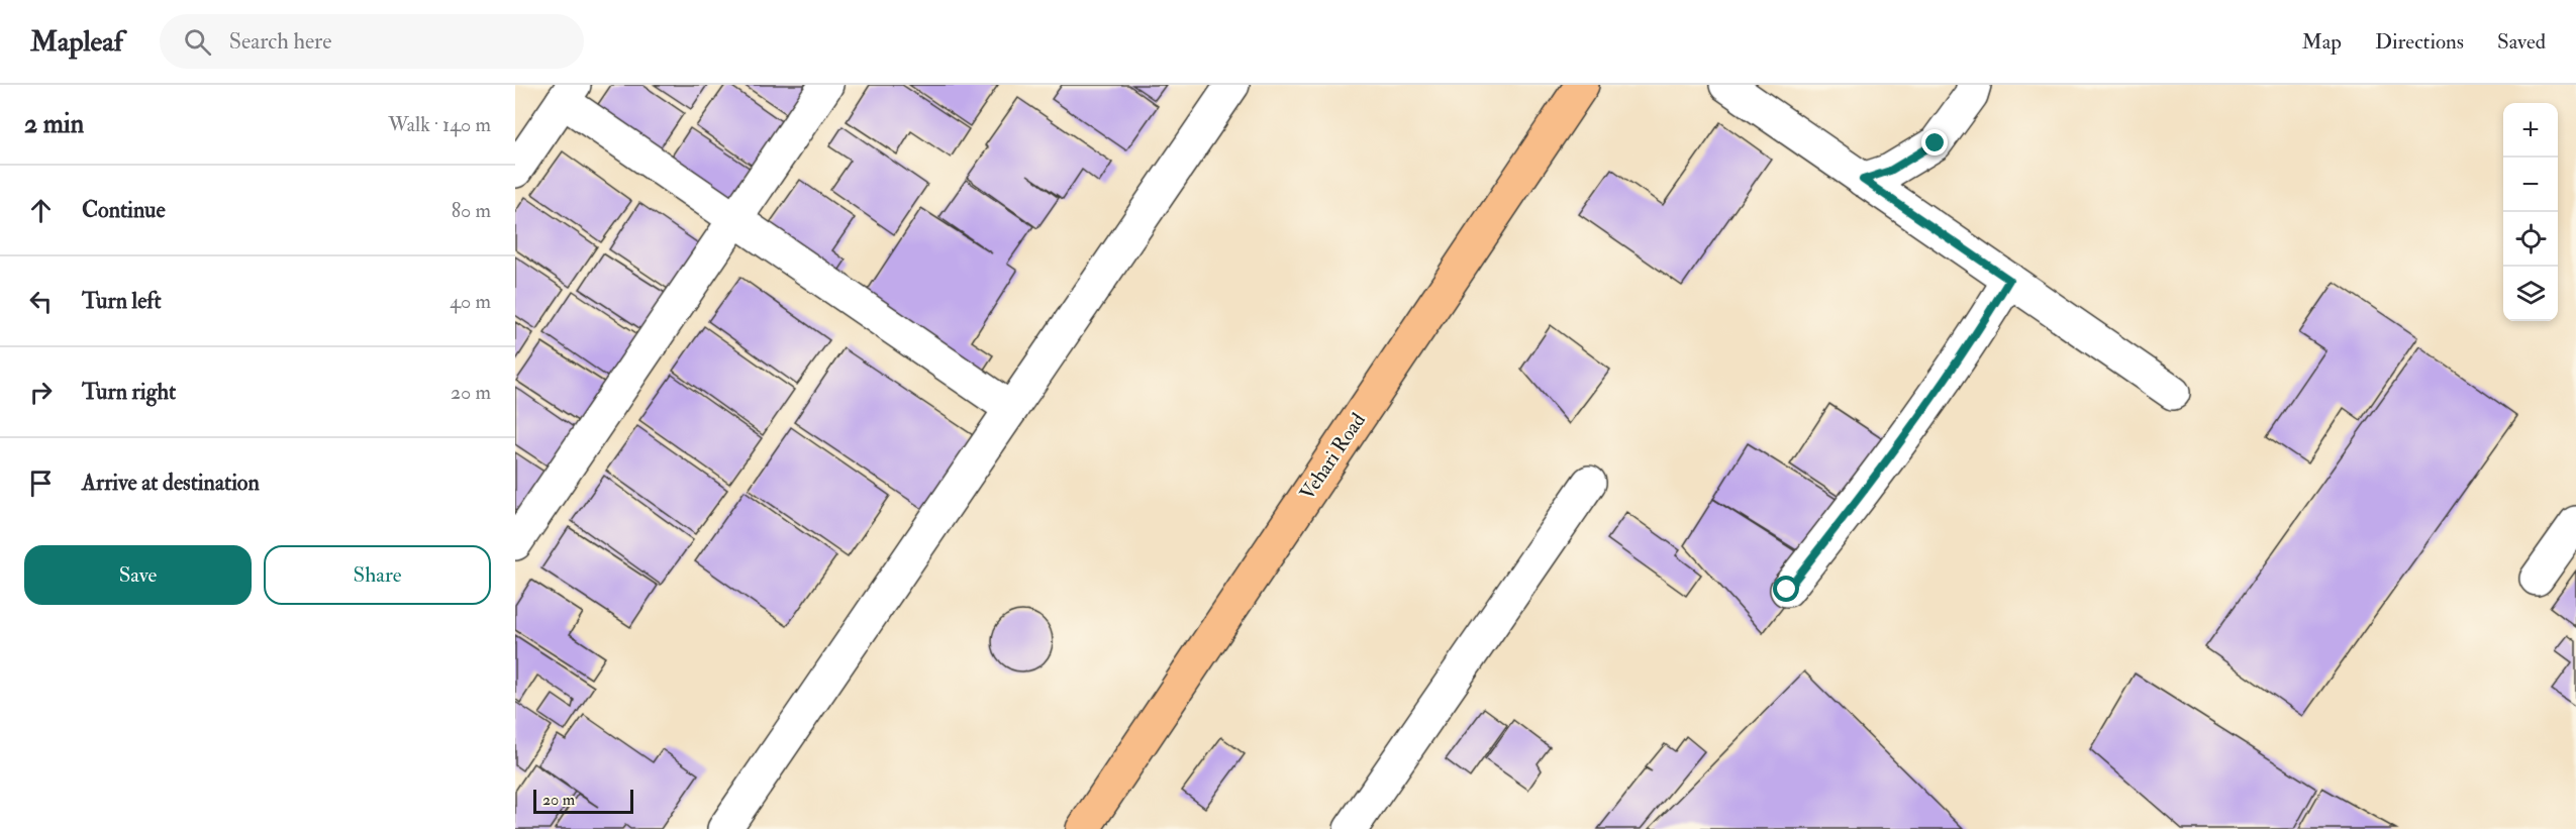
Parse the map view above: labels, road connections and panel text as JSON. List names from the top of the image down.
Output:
{
  "streets": {
    "main road": ["Vehari Road"]
  },
  "scale_bar": "20 m",
  "page": {
    "header": "Mapleaf",
    "search": "Search here",
    "nav": ["Map", "Directions", "Saved"],
    "heading": ["2 min", "Walk · 140 m"],
    "map_buttons": ["+", "−"],
    "list": [
      ["Continue", "80 m"],
      ["Turn left", "40 m"],
      ["Turn right", "20 m"],
      "Arrive at destination"
    ],
    "buttons": ["Save", "Share"],
    "scale": "20 m"
  }
}
